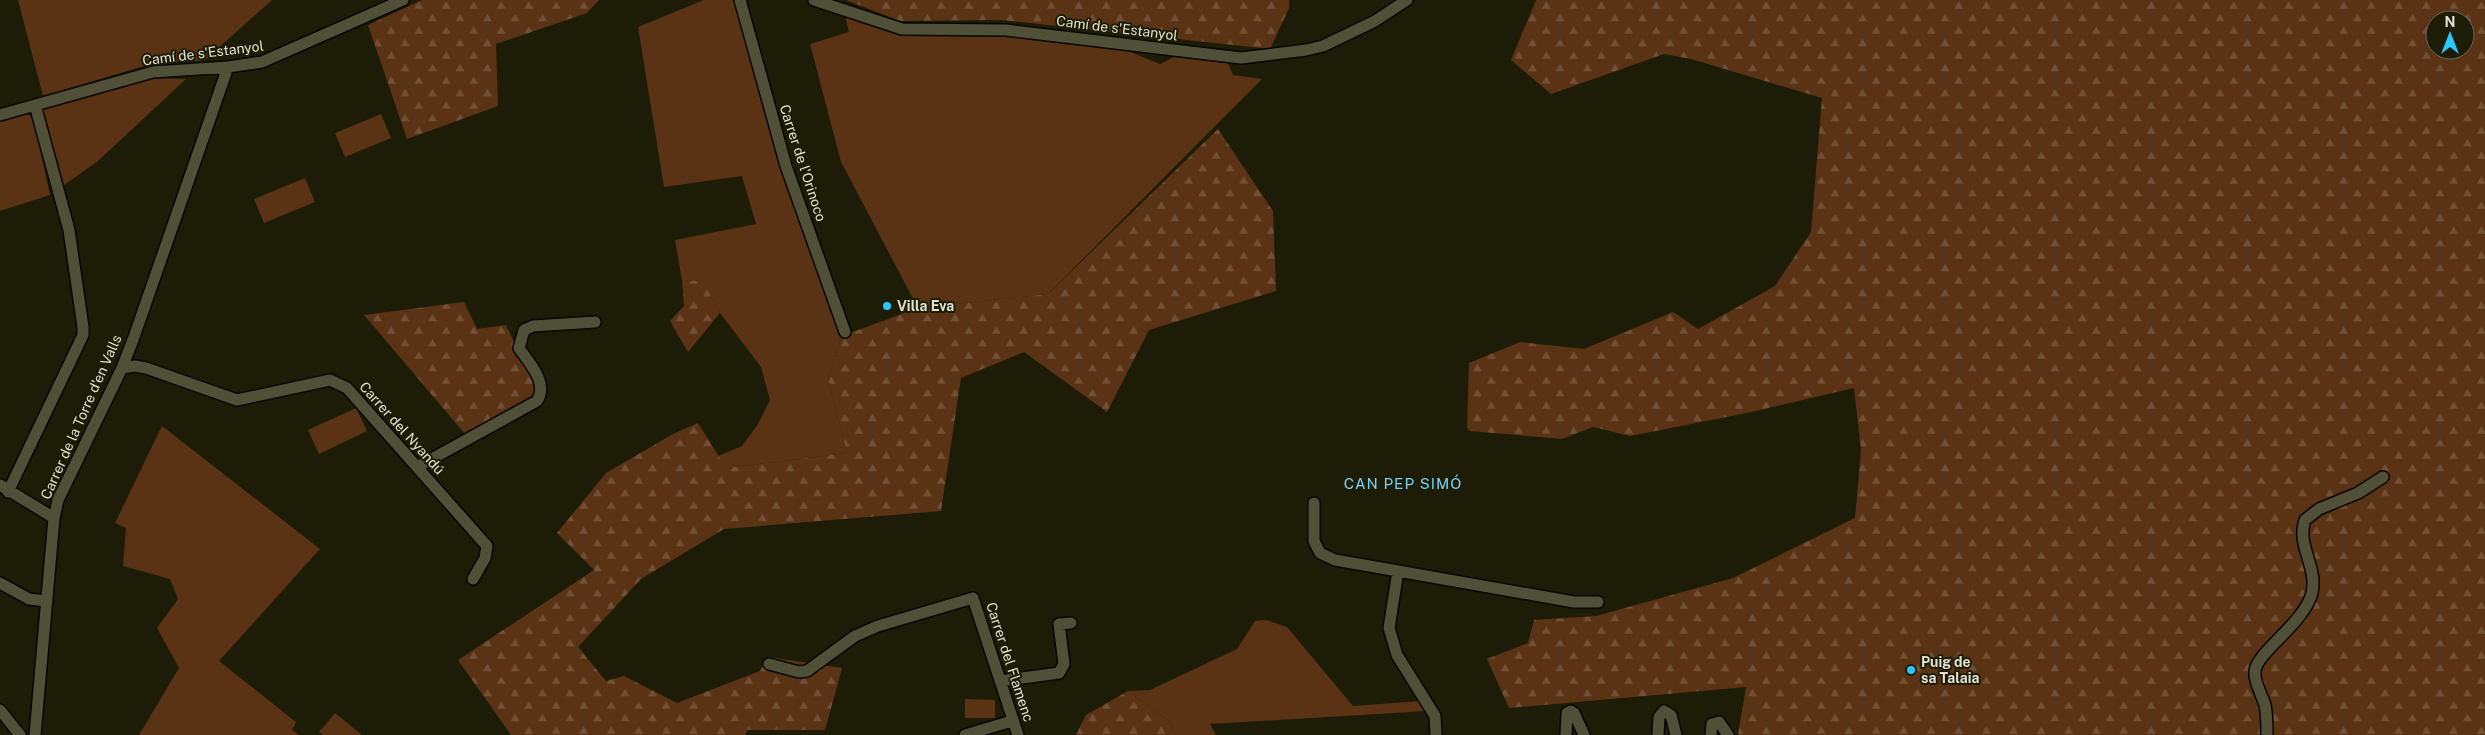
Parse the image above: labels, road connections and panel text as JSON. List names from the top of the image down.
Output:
{
  "streets": {
    "street": [
      "Camí de s'Estanyol",
      "Carrer de l'Orinoco",
      "Carrer de la Torre d'en Valls",
      "Carrer del Nyandú",
      "Carrer del Flamenc"
    ]
  },
  "crossings": [
    ["Camí de s'Estanyol", "Carrer de la Torre d'en Valls"],
    ["Carrer de la Torre d'en Valls", "Carrer del Nyandú"]
  ],
  "districts": ["CAN PEP SIMÓ"],
  "places": ["Villa Eva", "Puig de sa Talaia"],
  "north": "top"
}
